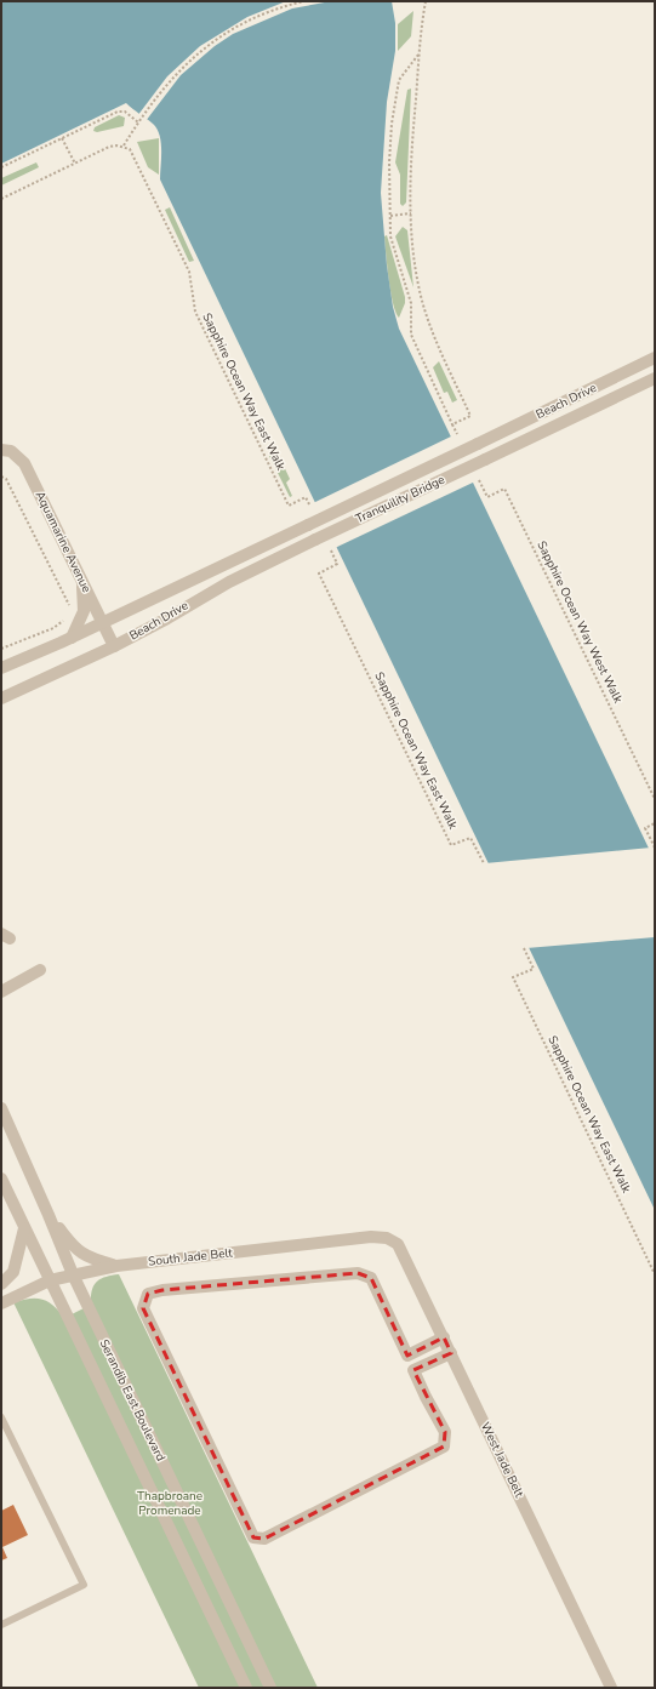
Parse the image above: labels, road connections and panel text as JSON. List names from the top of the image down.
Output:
{
  "streets": {
    "street": [
      "Beach Drive",
      "Tranquility Bridge",
      "Aquamarine Avenue",
      "South Jade Belt",
      "Serandib East Boulevard",
      "West Jade Belt"
    ],
    "path": ["Sapphire Ocean Way East Walk", "Sapphire Ocean Way West Walk"]
  },
  "crossings": [
    ["Beach Drive", "Tranquility Bridge"],
    ["Beach Drive", "Aquamarine Avenue"],
    ["South Jade Belt", "Serandib East Boulevard"],
    ["South Jade Belt", "West Jade Belt"]
  ],
  "parks": ["Thapbroane Promenade"]
}
